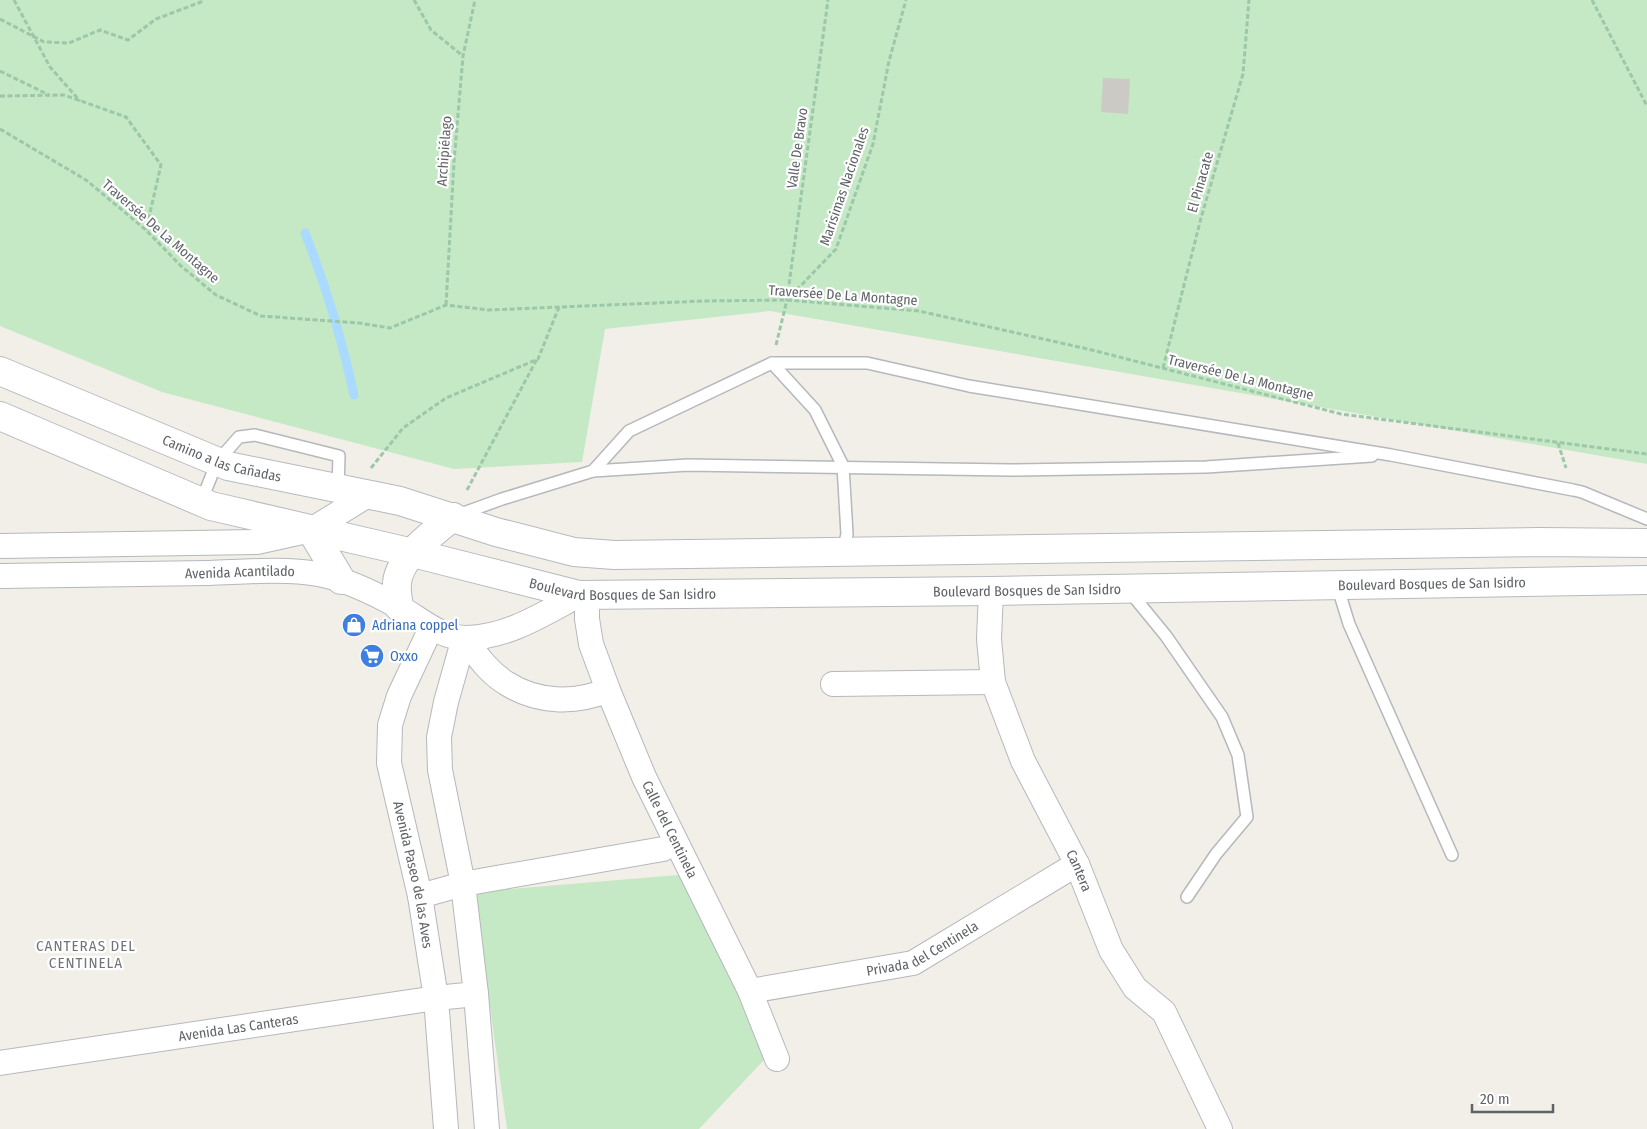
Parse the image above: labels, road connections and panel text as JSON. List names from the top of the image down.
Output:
{
  "streets": {
    "main road": ["Camino a las Cañadas", "Boulevard Bosques de San Isidro"],
    "street": [
      "Avenida Acantilado",
      "Calle del Centinela",
      "Cantera",
      "Avenida Paseo de las Aves",
      "Privada del Centinela",
      "Avenida Las Canteras"
    ],
    "path": [
      "Valle De Bravo",
      "Archipiélago",
      "El Pinacate",
      "Marisimas Nacionales",
      "Traversée De La Montagne"
    ]
  },
  "crossings": [
    ["Valle De Bravo", "Marisimas Nacionales"],
    ["Valle De Bravo", "Traversée De La Montagne"],
    ["Archipiélago", "Traversée De La Montagne"],
    ["El Pinacate", "Traversée De La Montagne"],
    ["Marisimas Nacionales", "Traversée De La Montagne"],
    ["Avenida Acantilado", "Boulevard Bosques de San Isidro"],
    ["Avenida Acantilado", "Calle del Centinela"],
    ["Avenida Acantilado", "Avenida Paseo de las Aves"],
    ["Boulevard Bosques de San Isidro", "Calle del Centinela"],
    ["Boulevard Bosques de San Isidro", "Cantera"],
    ["Calle del Centinela", "Privada del Centinela"],
    ["Cantera", "Privada del Centinela"],
    ["Avenida Paseo de las Aves", "Avenida Las Canteras"]
  ],
  "districts": ["CANTERAS DEL CENTINELA"],
  "places": {
    "shop": ["Adriana coppel"],
    "supermarket": ["Oxxo"]
  },
  "scale_bar": "20 m"
}
